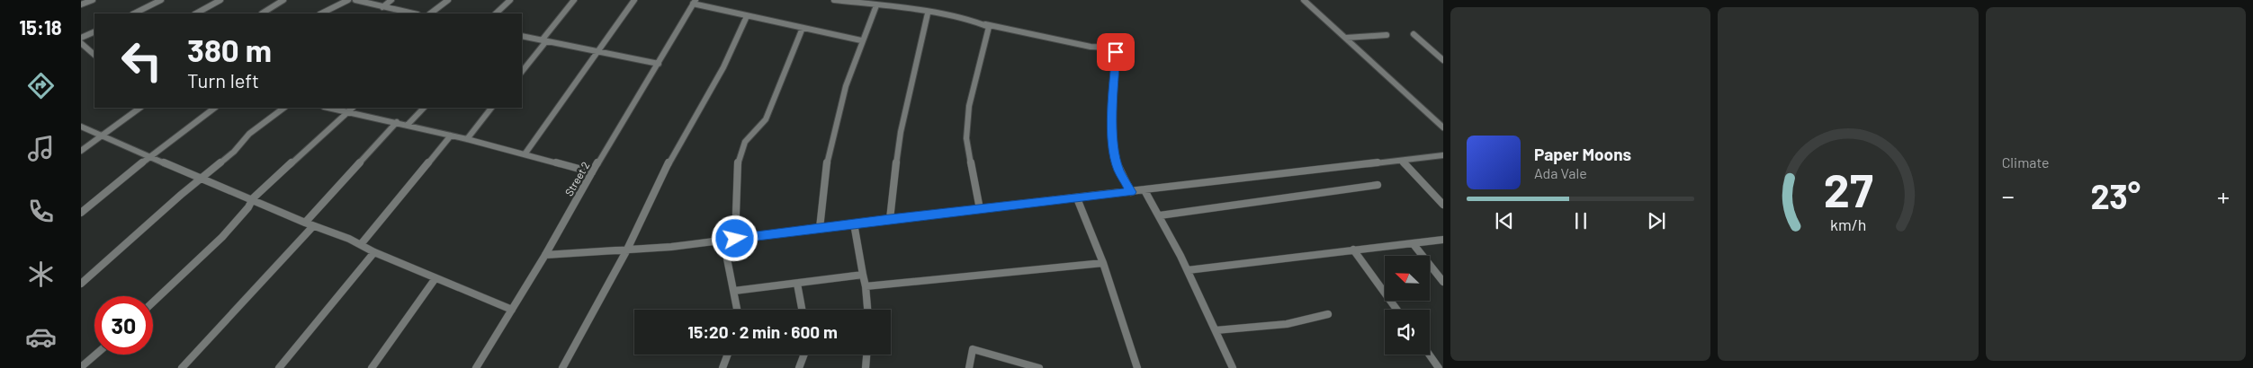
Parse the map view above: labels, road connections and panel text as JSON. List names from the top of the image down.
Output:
{
  "streets": {
    "street": ["Street 2"]
  },
  "north": "top left",
  "page": {
    "tabs": "15:18",
    "tile": "Climate",
    "turn": ["380 m", "Turn left"],
    "song": ["Paper Moons", "Ada Vale"],
    "heat": ["−", "23°", "+"],
    "limit": "30",
    "trip": "15:20 · 2 min · 600 m",
    "gauge": ["27", "km/h"]
  }
}
